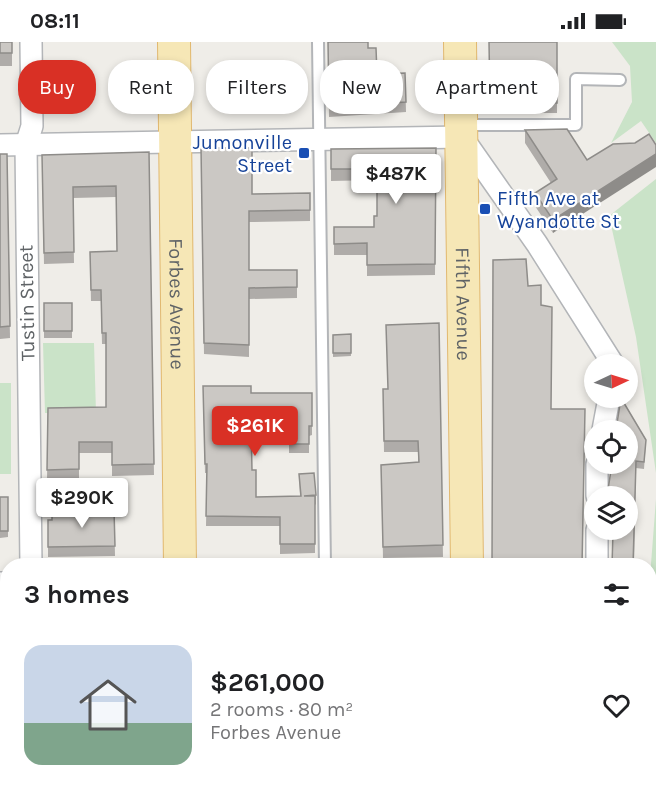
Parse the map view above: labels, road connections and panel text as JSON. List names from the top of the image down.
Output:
{
  "streets": {
    "main road": ["Forbes Avenue", "Fifth Avenue"],
    "street": ["Tustin Street"]
  },
  "places": {
    "transit": ["Jumonville Street", "Fifth Ave at Wyandotte St"]
  },
  "north": "right",
  "page": {
    "status": "08:11",
    "chip": [
      "Buy",
      "Rent",
      "Filters",
      "New",
      "Apartment"
    ],
    "price": ["$487K", "$261K", "$290K"],
    "heading": "3 homes",
    "list": [
      {
        "name": "$261,000",
        "note": "2 rooms · 80 m² · Forbes Avenue"
      }
    ]
  }
}
